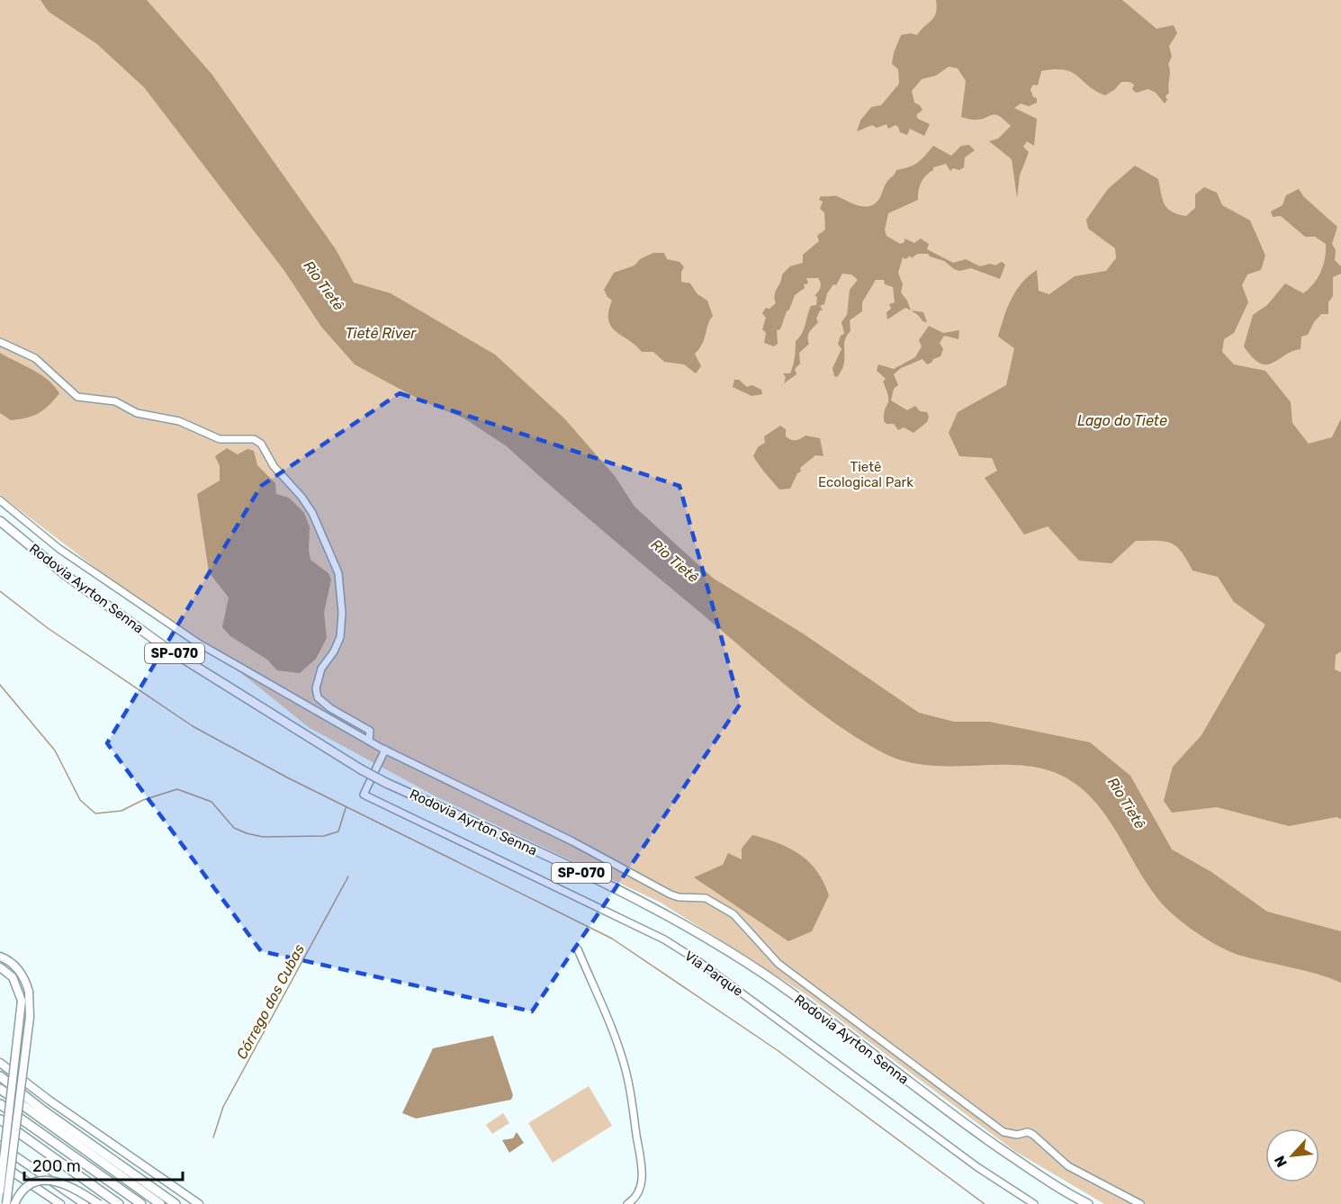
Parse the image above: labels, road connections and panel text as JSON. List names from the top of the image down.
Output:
{
  "streets": {
    "highway": ["Rodovia Ayrton Senna", "SP-070"],
    "street": ["Via Parque"]
  },
  "water": [
    "Rio Tietê",
    "Tietê River",
    "Lago do Tiete",
    "Córrego dos Cubas"
  ],
  "parks": ["Tietê Ecological Park"],
  "scale_bar": "200 m",
  "north": "bottom left"
}
